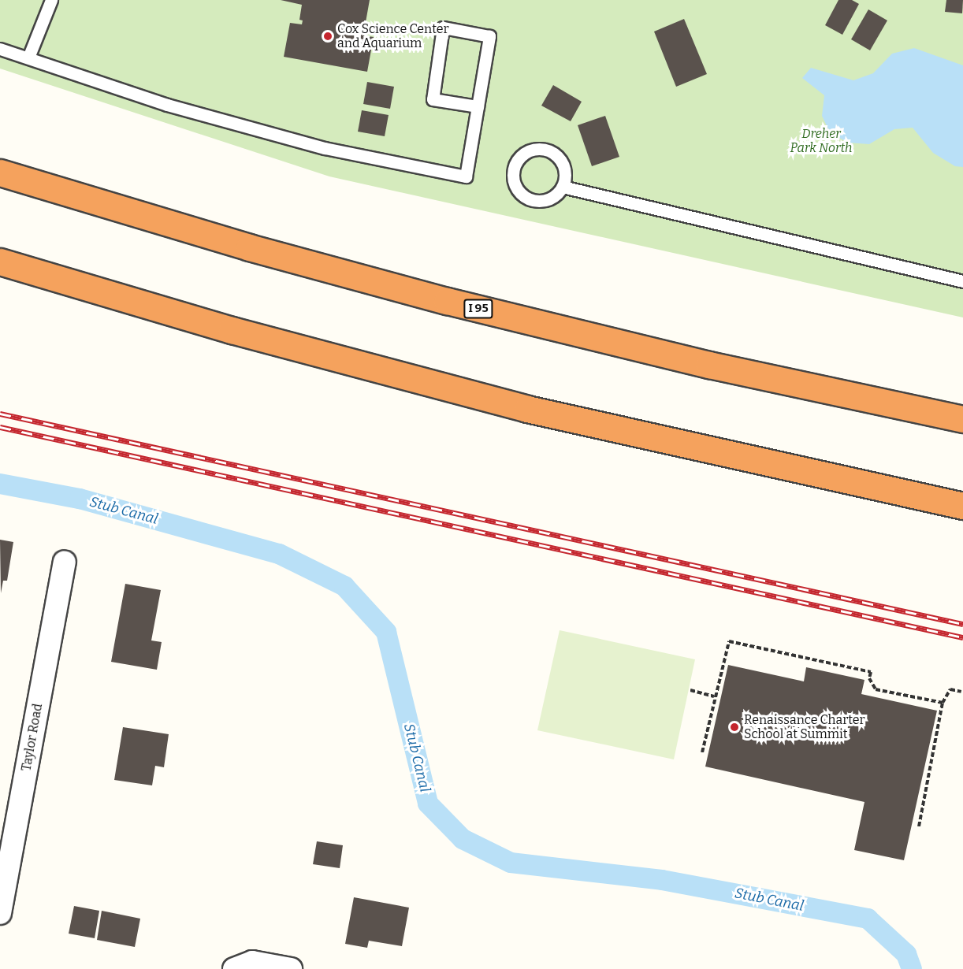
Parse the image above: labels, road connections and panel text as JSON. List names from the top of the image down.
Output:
{
  "streets": {
    "highway": ["I 95"],
    "street": ["Taylor Road"]
  },
  "water": ["Stub Canal"],
  "parks": ["Dreher Park North"],
  "places": ["Cox Science Center and Aquarium", "Renaissance Charter School at Summit"]
}
